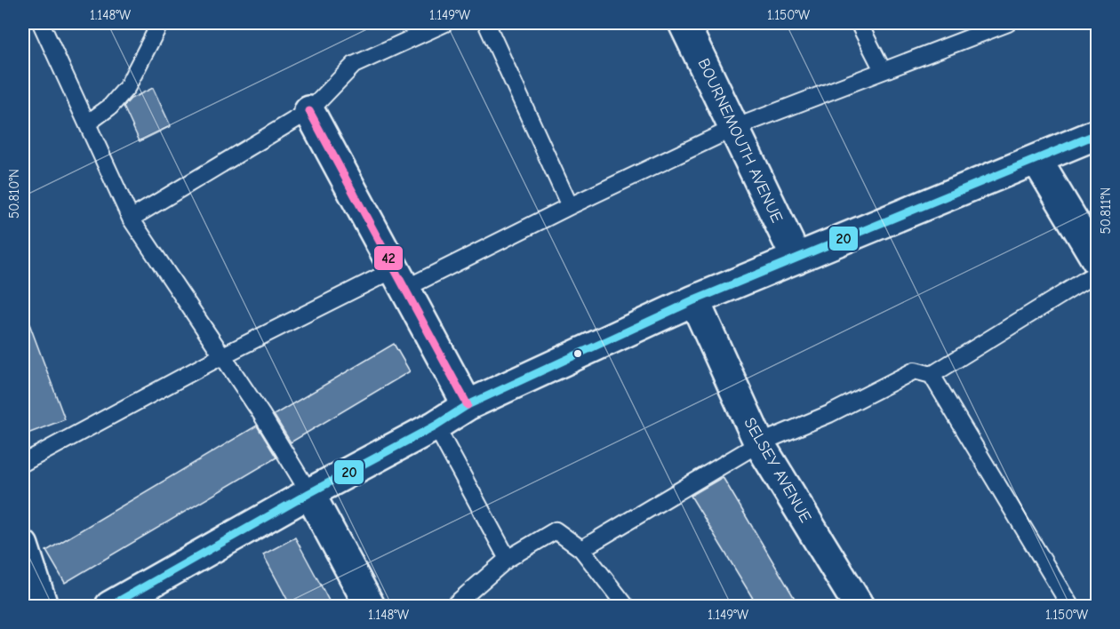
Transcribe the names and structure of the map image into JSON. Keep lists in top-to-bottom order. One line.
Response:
{"streets":{"street":["BOURNEMOUTH AVENUE","SELSEY AVENUE"]},"lines":["transit line 42","transit line 20"],"coordinates":["1.148°W","1.149°W","1.150°W","50.810°N","50.811°N"]}
